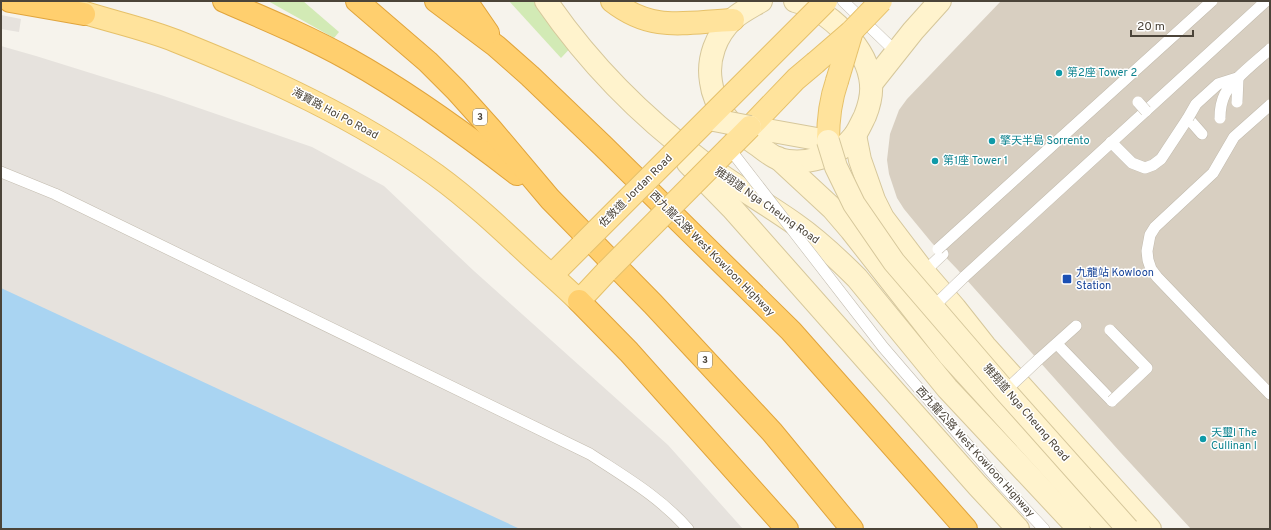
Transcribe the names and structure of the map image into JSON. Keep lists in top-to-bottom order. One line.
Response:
{"streets":{"highway":["3","西九龍公路 West Kowloon Highway"],"main road":["海寶路 Hoi Po Road","佐敦道 Jordan Road","雅翔道 Nga Cheung Road"]},"crossings":[["海寶路 Hoi Po Road","佐敦道 Jordan Road"],["佐敦道 Jordan Road","雅翔道 Nga Cheung Road"]],"places":{"other":["第2座 Tower 2","擎天半島 Sorrento","第1座 Tower 1","天璽I The Cullinan I"],"transit":["九龍站 Kowloon Station"]},"scale_bar":"20 m"}
